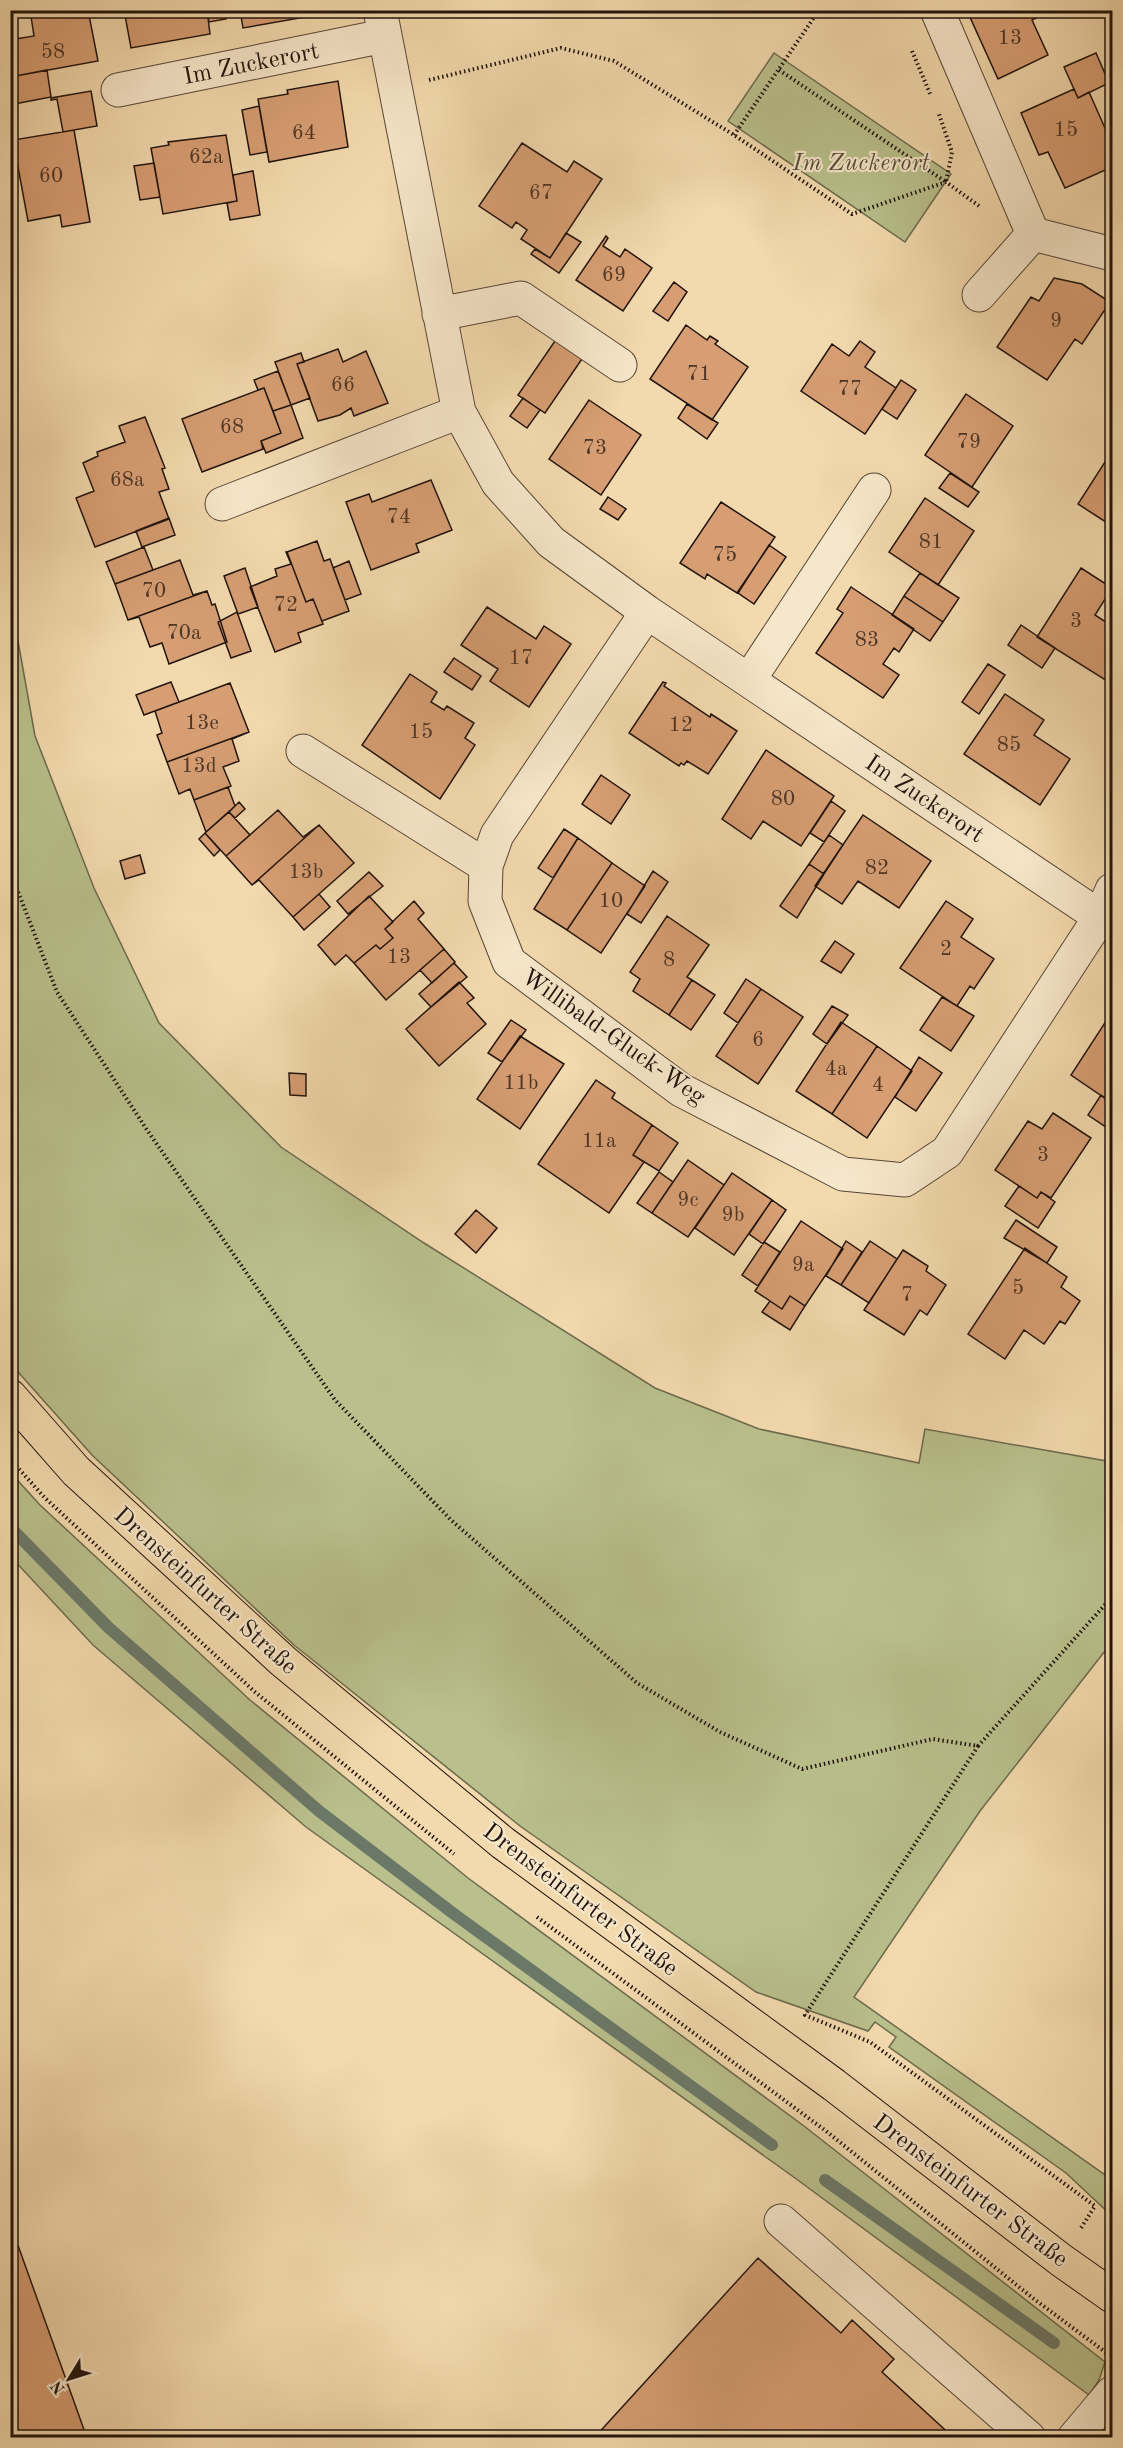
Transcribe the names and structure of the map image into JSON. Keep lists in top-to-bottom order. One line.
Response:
{"streets":{"main road":["Drensteinfurter Straße"],"street":["Im Zuckerort","Willibald-Gluck-Weg"]},"crossings":[["Im Zuckerort","Willibald-Gluck-Weg"]],"parks":["Im Zuckerort"],"house_numbers":["13","58","15","64","62a","60","67","69","9","71","66","77","68","79","73","68a","74","81","75","70","72","3","70a","83","17","13e","12","15","85","13d","80","82","13b","10","2","13","8","6","4a","11b","4","11a","3","9c","9b","9a","5","7"],"north":"bottom left"}
